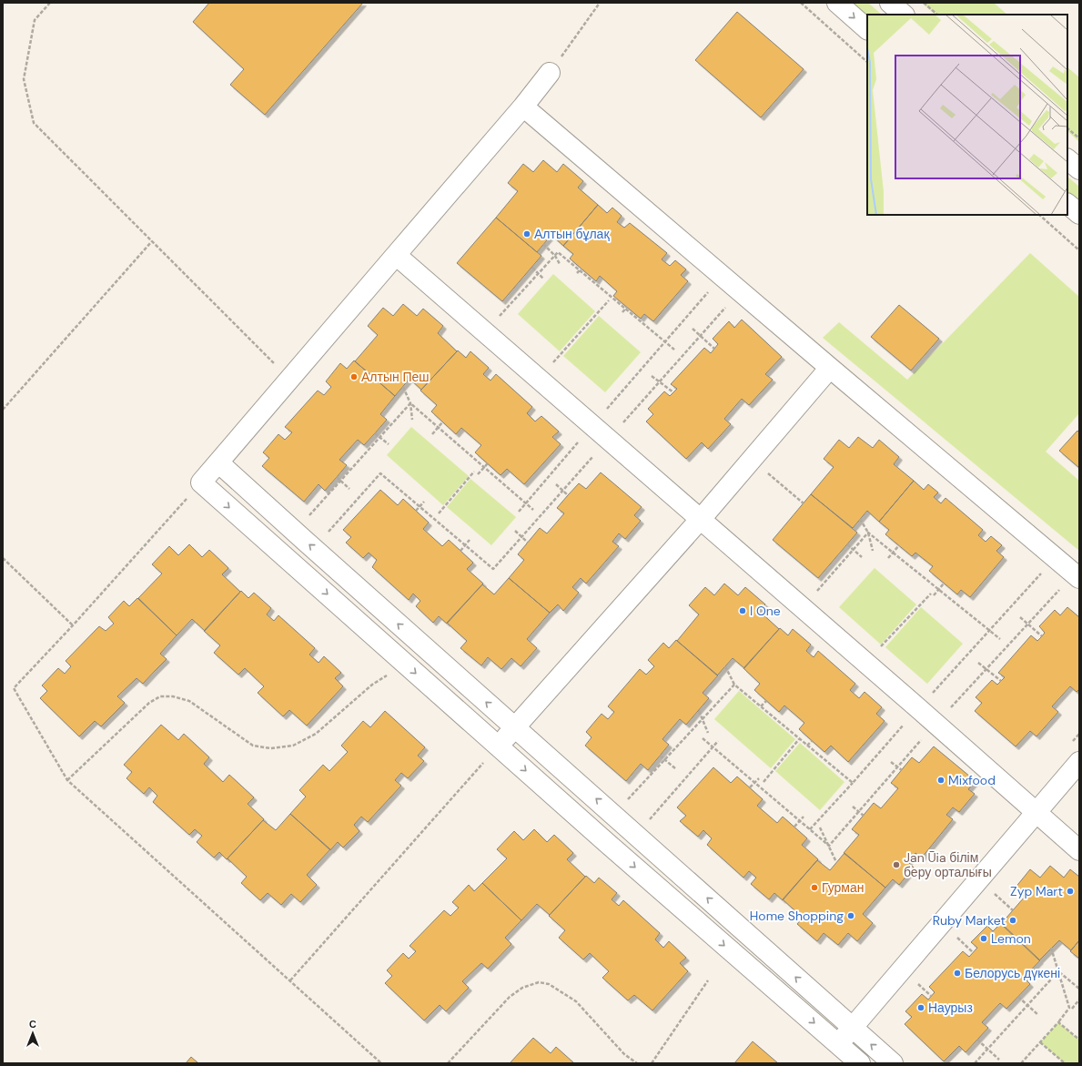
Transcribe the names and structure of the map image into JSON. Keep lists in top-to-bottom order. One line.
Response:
{"places":["Алтын бұлақ","Алтын Пеш","I One","Mixfood","Jan Ūia білім беру орталығы","Гурман","Zyp Mart","Home Shopping","Ruby Market","Lemon","Белорусь дүкені","Наурыз"],"north":"top"}
